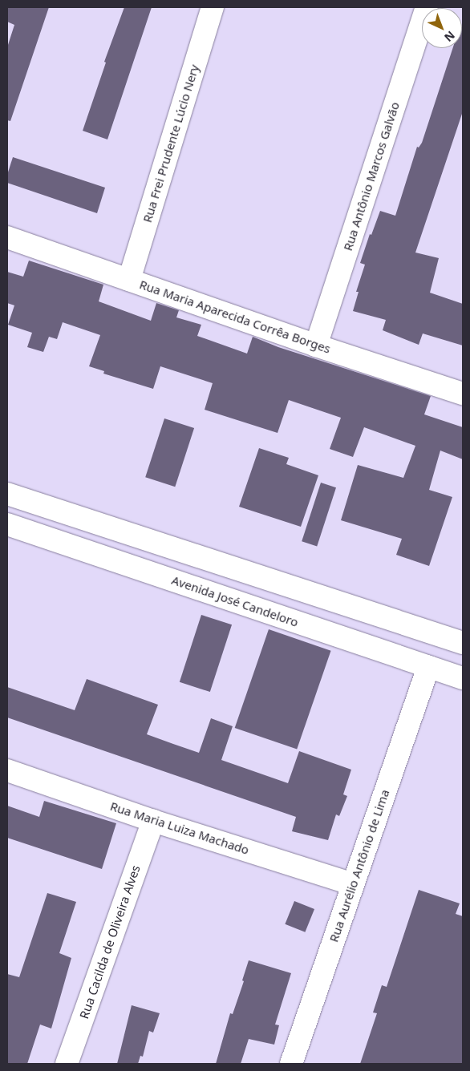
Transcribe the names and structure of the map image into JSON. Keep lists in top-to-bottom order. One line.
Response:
{"streets":{"street":["Rua Frei Prudente Lúcio Nery","Rua Antônio Marcos Galvão","Rua Maria Aparecida Corrêa Borges","Avenida José Candeloro","Rua Maria Luiza Machado","Rua Aurélio Antônio de Lima","Rua Cacilda de Oliveira Alves"]},"crossings":[["Rua Frei Prudente Lúcio Nery","Rua Maria Aparecida Corrêa Borges"],["Rua Antônio Marcos Galvão","Rua Maria Aparecida Corrêa Borges"],["Avenida José Candeloro","Rua Aurélio Antônio de Lima"],["Rua Maria Luiza Machado","Rua Aurélio Antônio de Lima"],["Rua Maria Luiza Machado","Rua Cacilda de Oliveira Alves"]],"north":"bottom right"}
